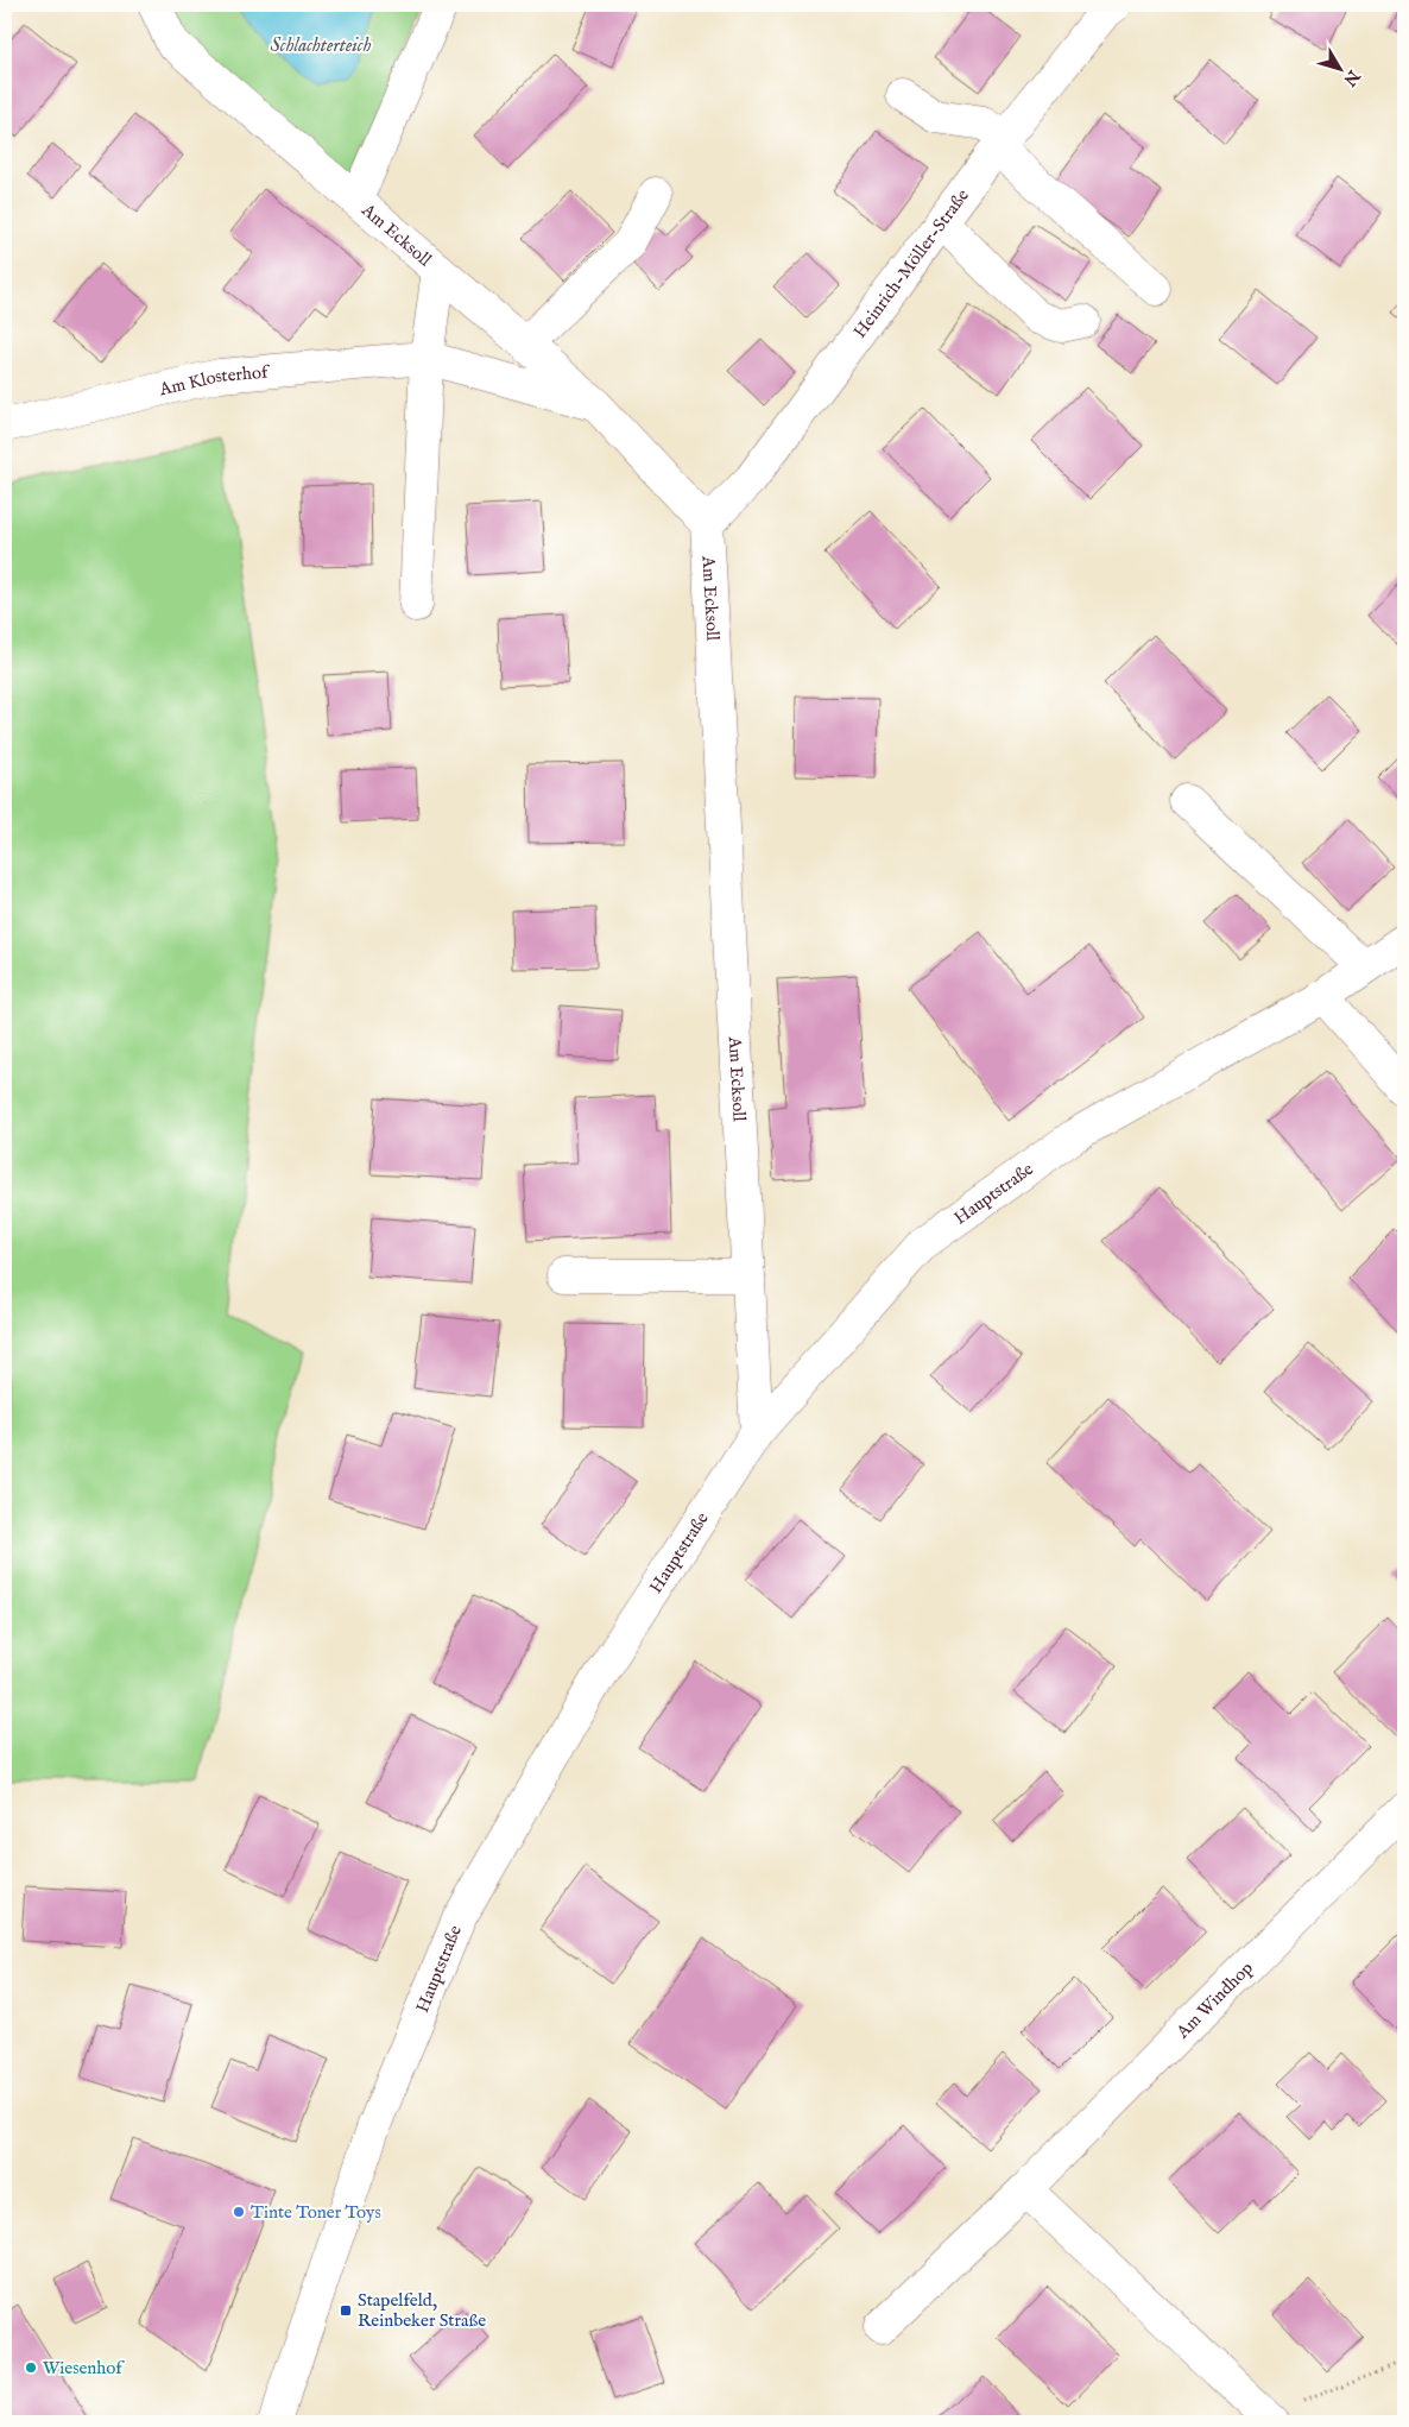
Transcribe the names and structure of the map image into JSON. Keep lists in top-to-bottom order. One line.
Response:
{"streets":{"street":["Am Ecksoll","Heinrich-Möller-Straße","Am Klosterhof","Hauptstraße","Am Windhop"]},"crossings":[["Am Ecksoll","Heinrich-Möller-Straße"],["Am Ecksoll","Am Klosterhof"],["Am Ecksoll","Hauptstraße"]],"water":["Schlachterteich"],"places":{"other":["Tinte Toner Toys","Wiesenhof"],"transit":["Stapelfeld, Reinbeker Straße"]},"north":"bottom right"}
